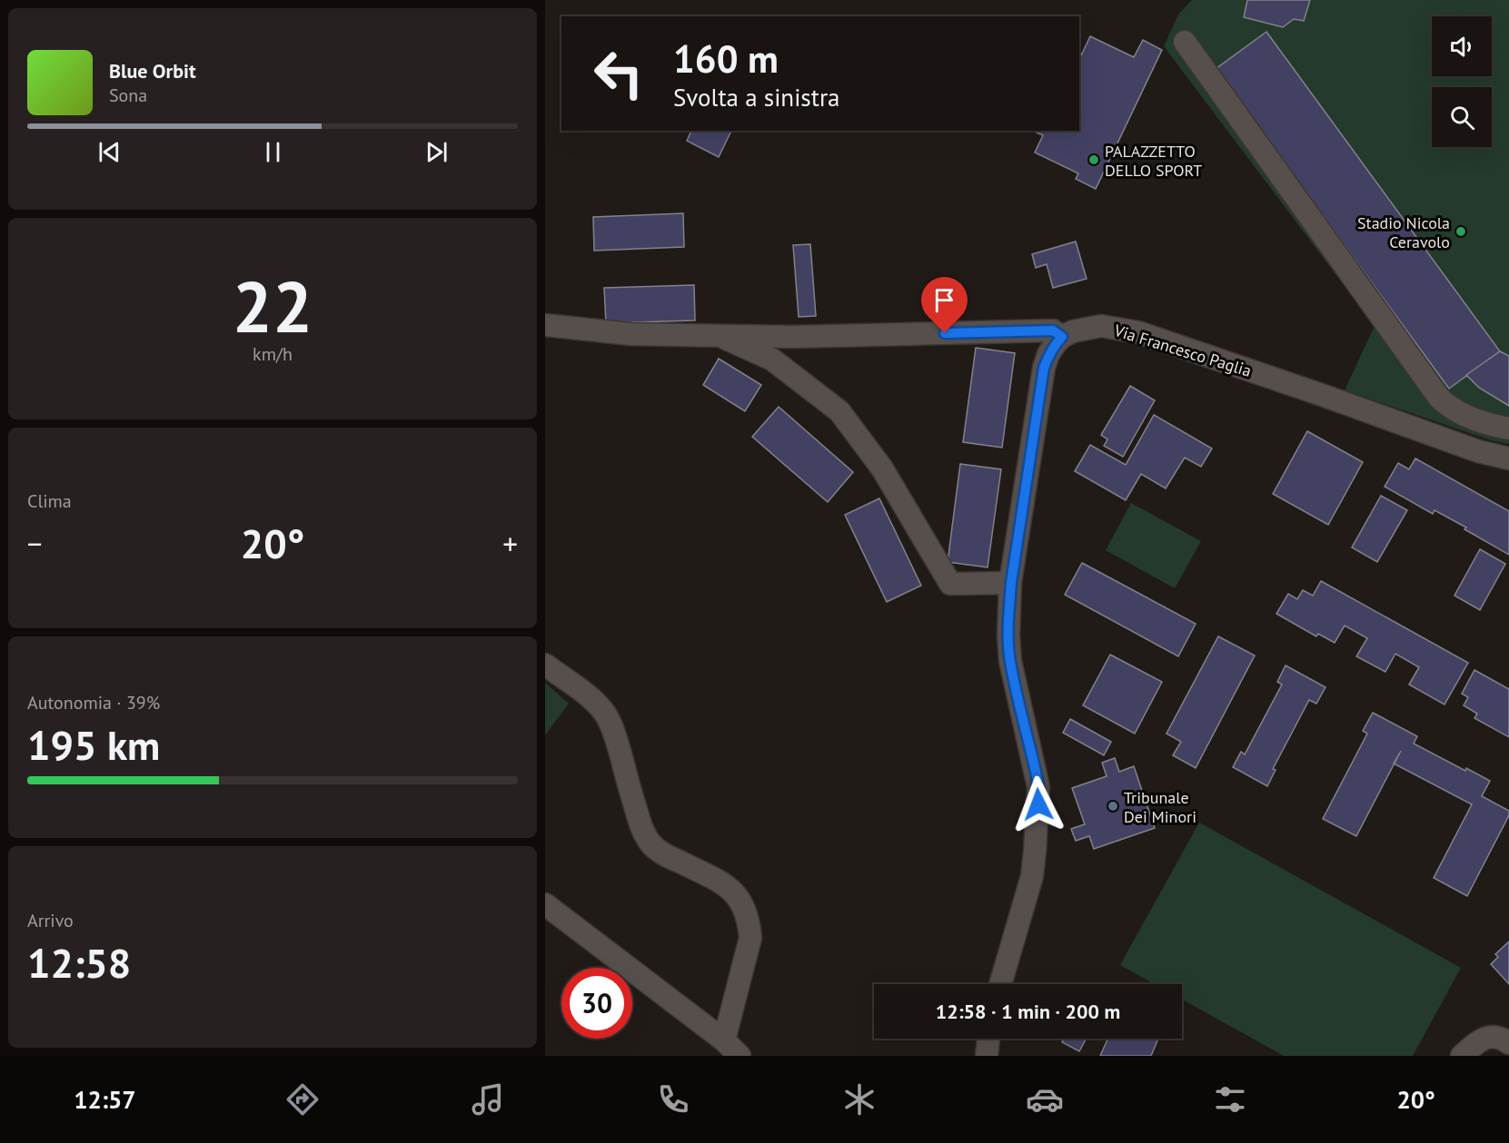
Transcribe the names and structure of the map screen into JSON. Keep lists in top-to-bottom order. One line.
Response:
{"streets":{"street":["Via Francesco Paglia"]},"places":["PALAZZETTO DELLO SPORT","Stadio Nicola Ceravolo","Tribunale Dei Minori"],"page":{"turn":["160 m","Svolta a sinistra"],"song":["Blue Orbit","Sona"],"tile":[["22","km/h"],"Clima",["Autonomia · 39%","195 km"],["Arrivo","12:58"]],"heat":["−","20°","+"],"limit":"30","trip":"12:58 · 1 min · 200 m","tabs":["12:57","20°"]}}
